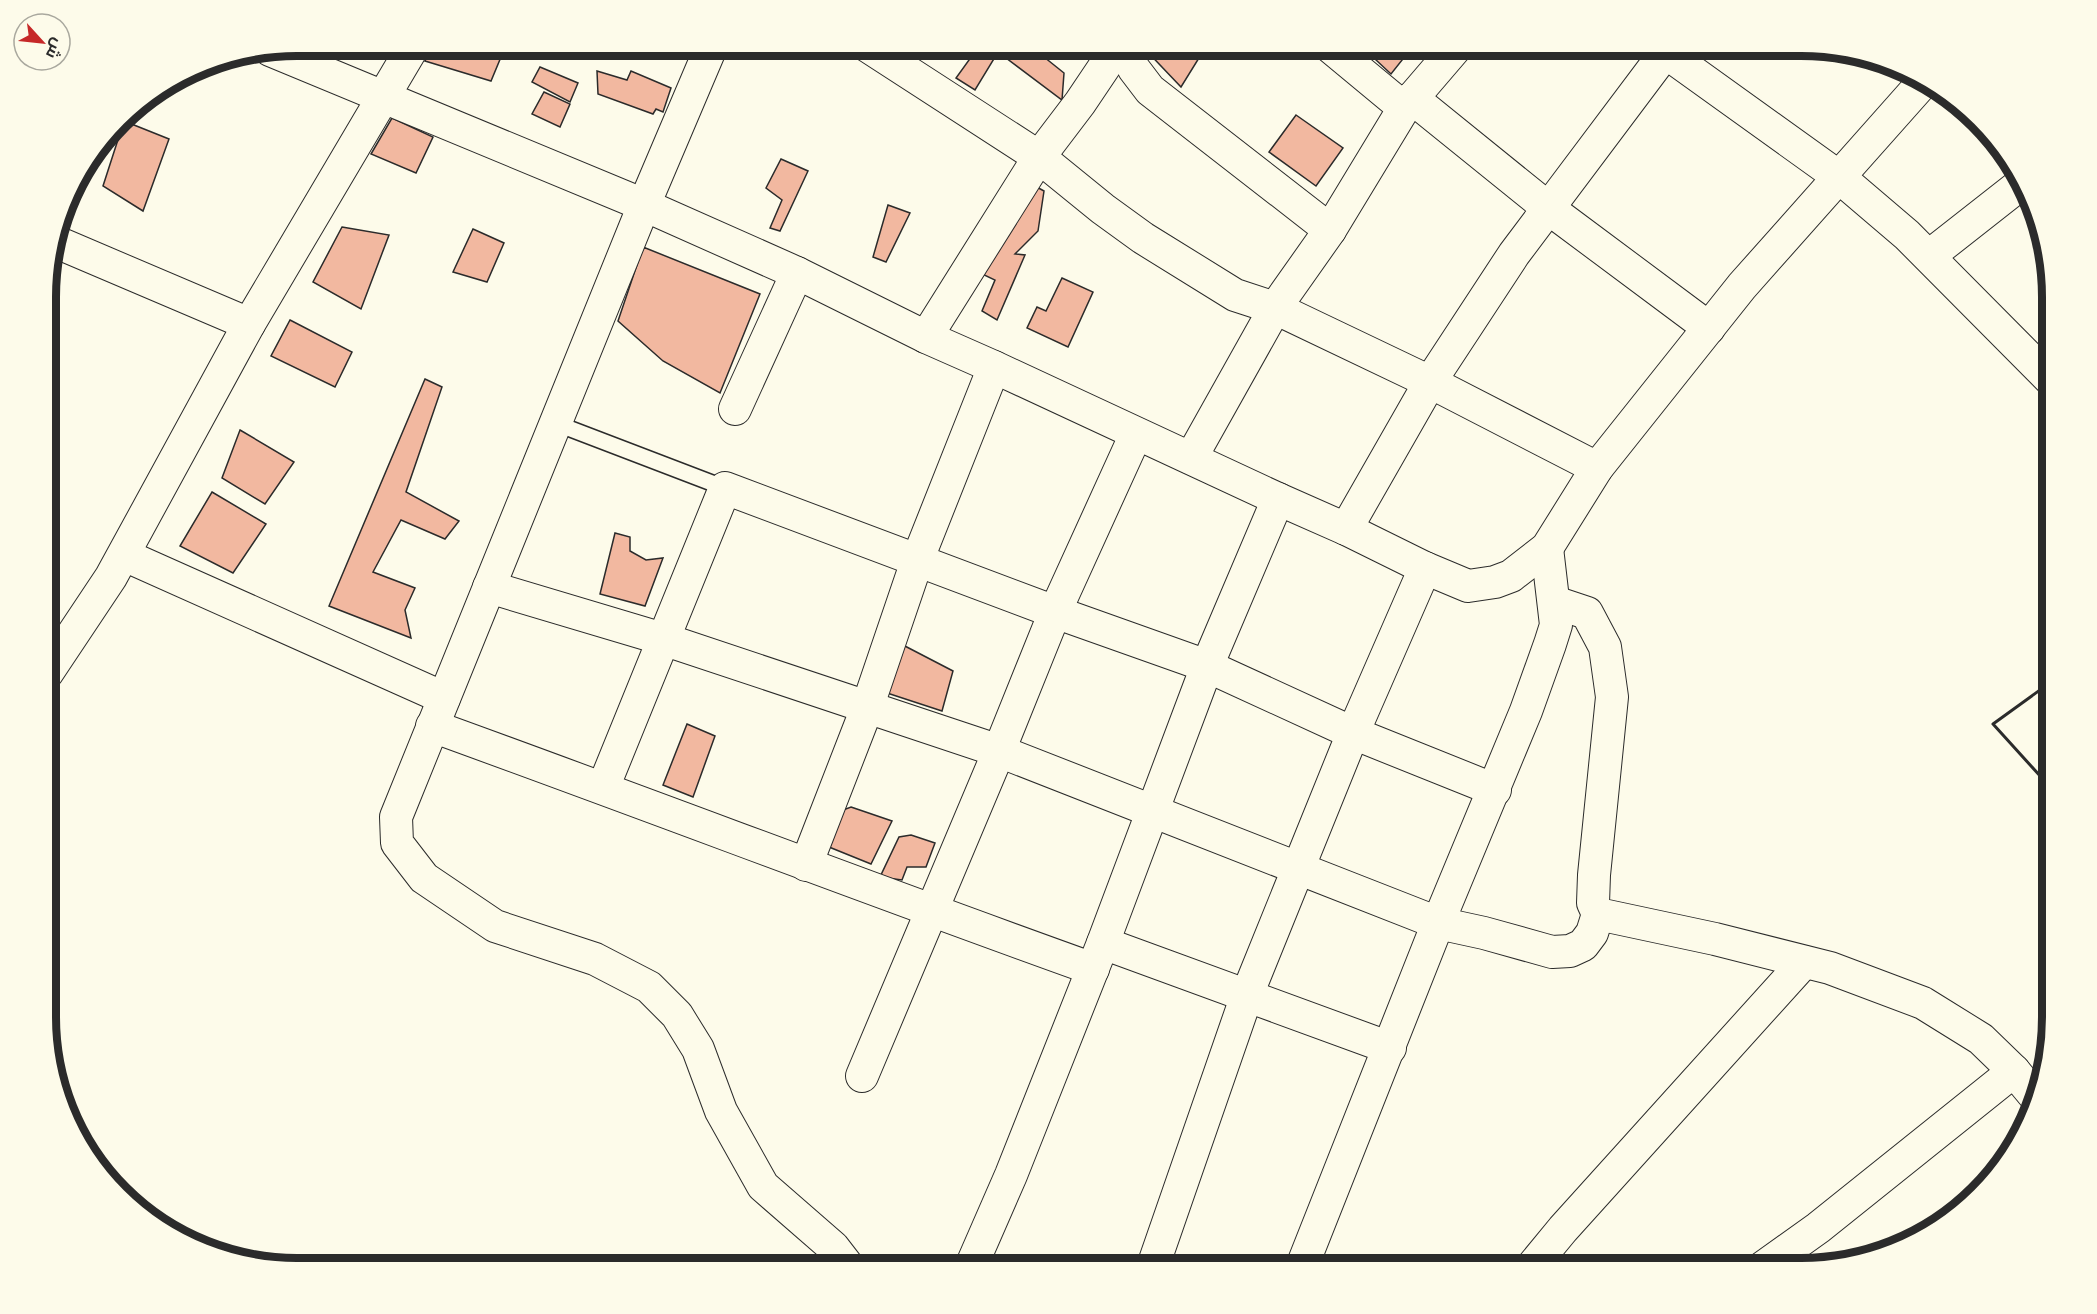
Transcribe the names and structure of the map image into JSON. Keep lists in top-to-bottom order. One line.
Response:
{"north":"bottom right"}
